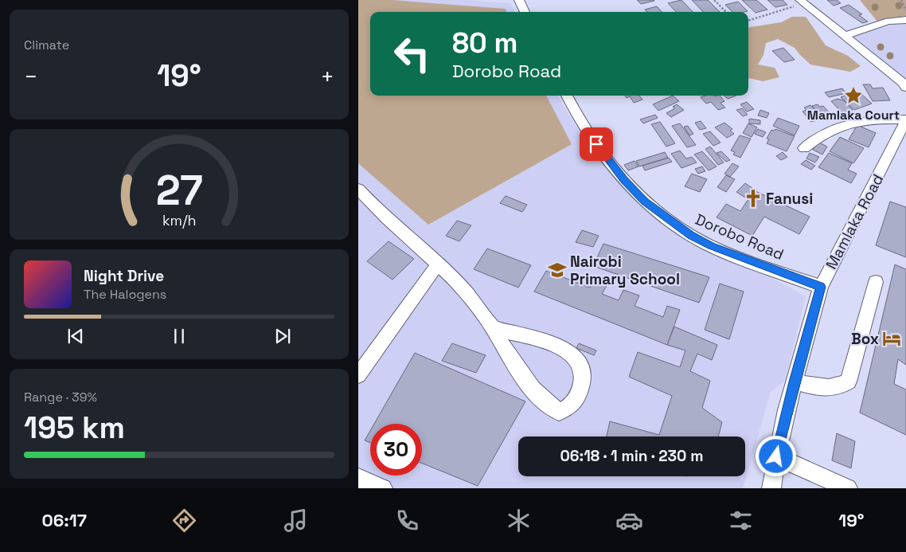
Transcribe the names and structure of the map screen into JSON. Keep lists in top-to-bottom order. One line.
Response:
{"streets":{"street":["Mamlaka Road","Dorobo Road"]},"crossings":[["Mamlaka Road","Dorobo Road"]],"places":{"place":["Mamlaka Court"],"church":["Fanusi"],"school or university":["Nairobi Primary School"],"hotel":["Box"]},"page":{"tile":["Climate",["Range · 39%","195 km"]],"turn":["80 m","Dorobo Road"],"heat":["−","19°","+"],"song":["Night Drive","The Halogens"],"limit":"30","trip":"06:18 · 1 min · 230 m","tabs":["06:17","19°"],"gauge":["27","km/h"]}}
